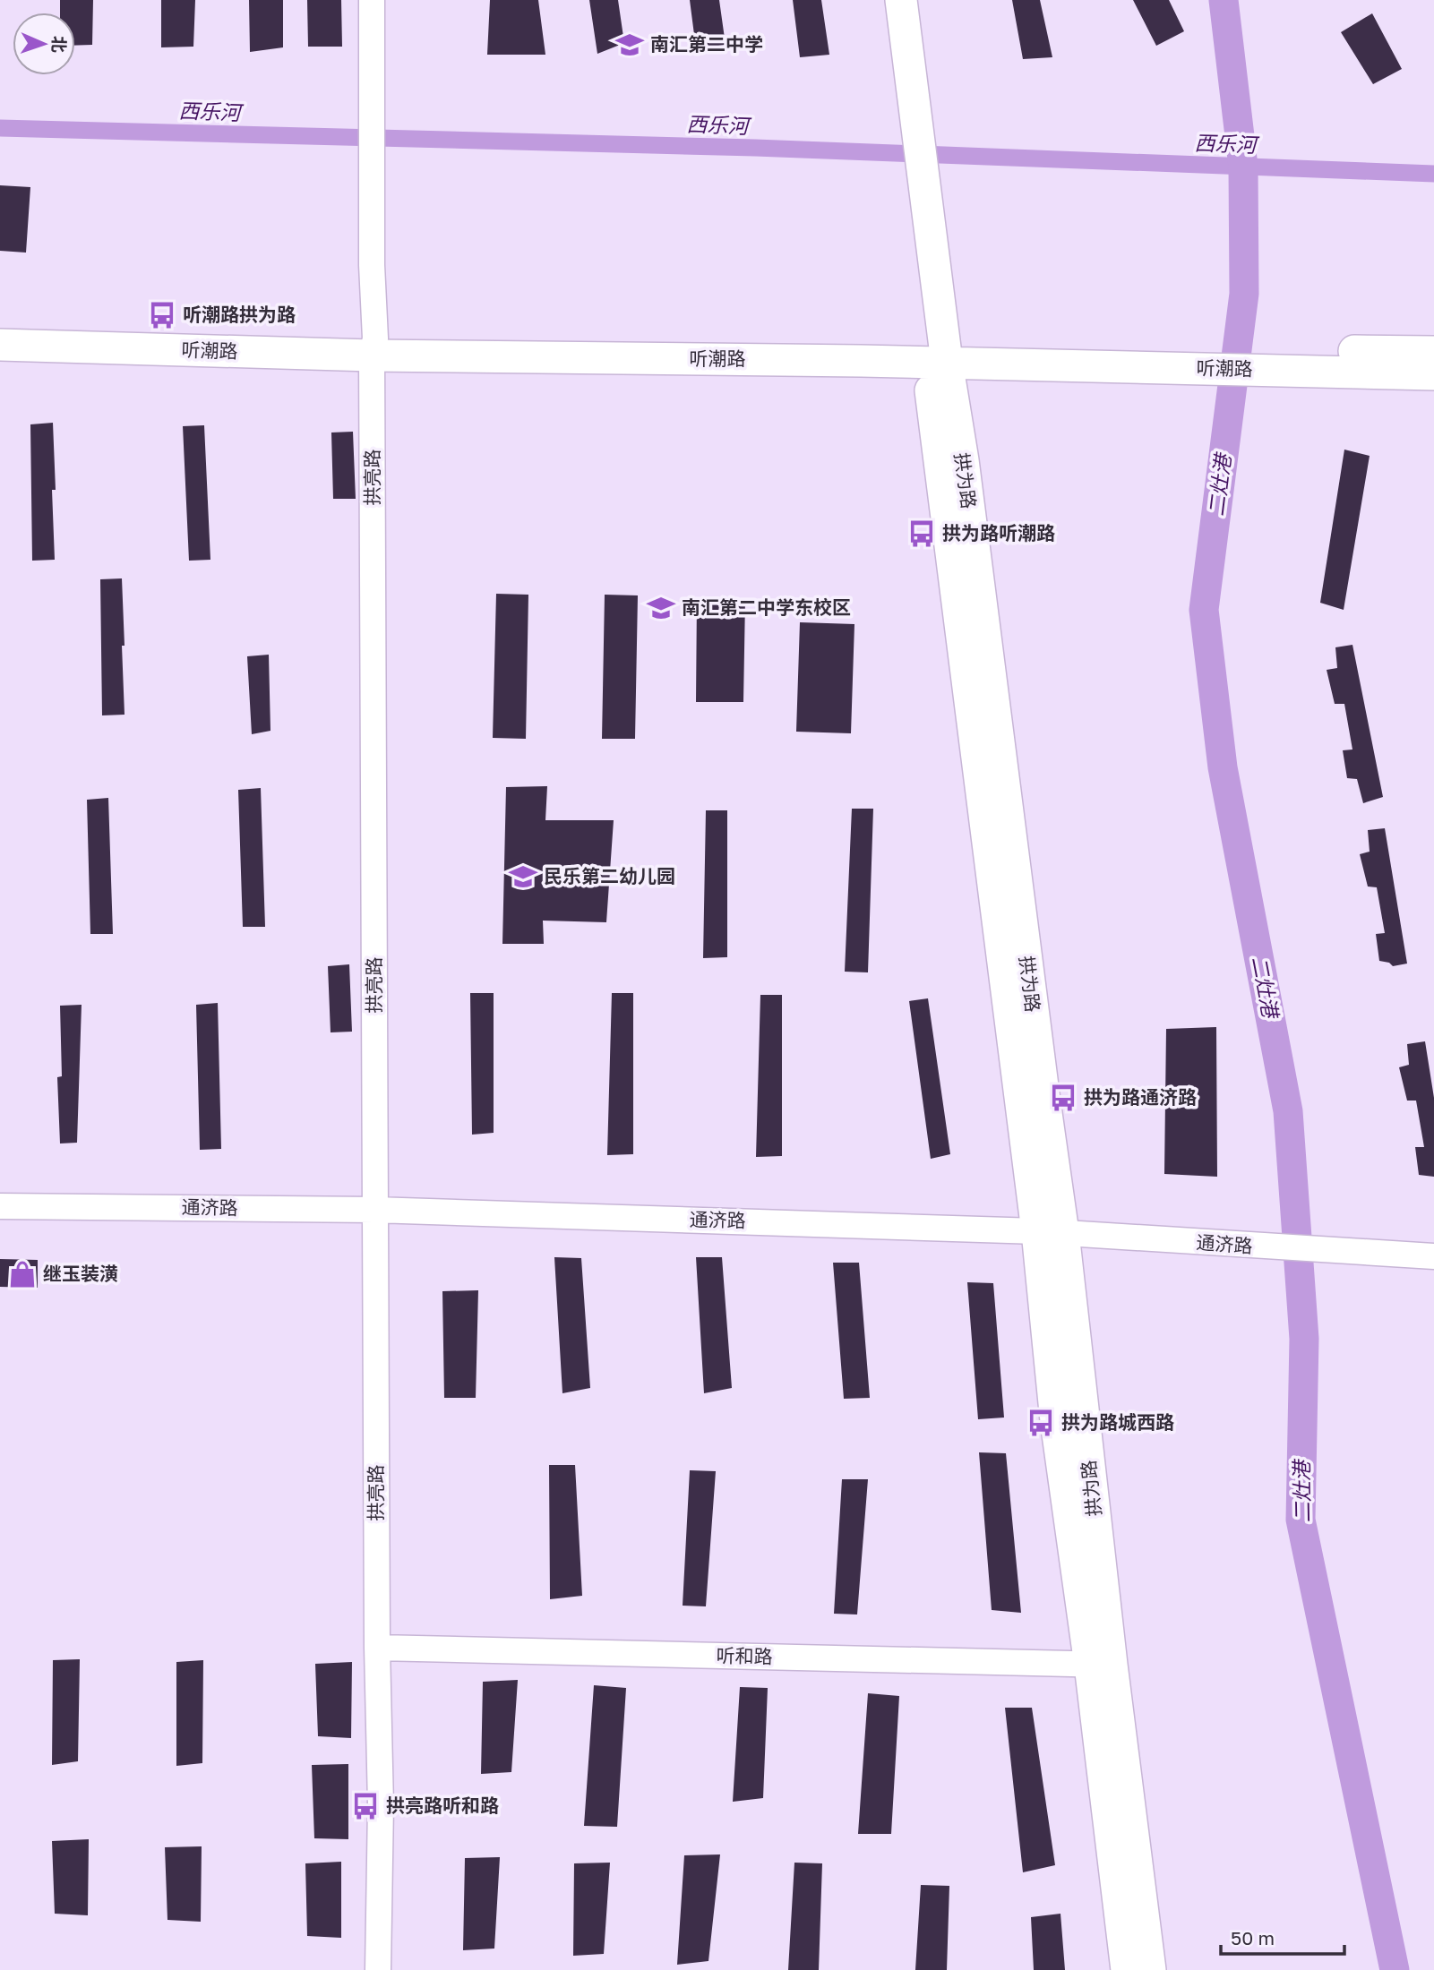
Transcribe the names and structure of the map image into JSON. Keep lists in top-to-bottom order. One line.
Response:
{"streets":{"main road":["听潮路","拱为路"],"street":["拱亮路","通济路","听和路"]},"crossings":[["听潮路","拱亮路"],["听潮路","拱为路"],["拱亮路","通济路"],["拱亮路","听和路"],["拱为路","通济路"],["拱为路","听和路"]],"water":["西乐河","二灶港"],"places":{"school or university":["南汇第二中学","南汇第二中学东校区","民乐第二幼儿园"],"bus stop":["听潮路拱为路","拱为路听潮路","拱为路通济路","拱为路城西路","拱亮路听和路"],"shop":["继玉装潢"]},"scale_bar":"50 m","north":"right"}
